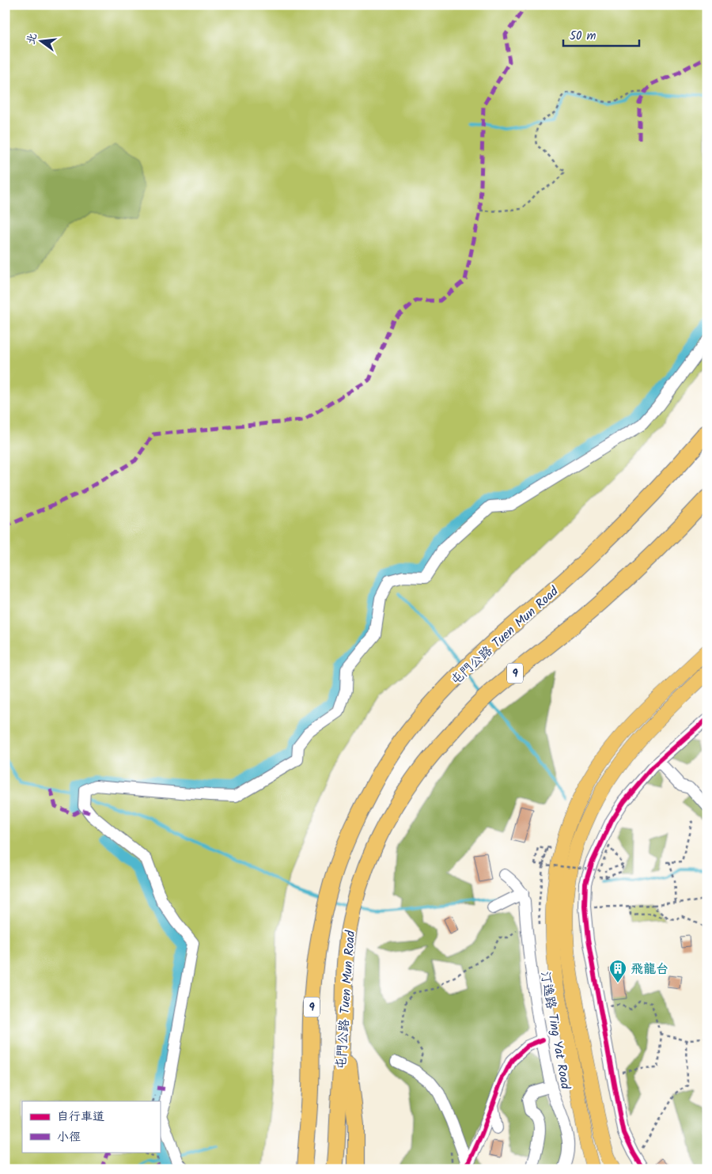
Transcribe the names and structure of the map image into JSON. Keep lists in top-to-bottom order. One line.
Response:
{"streets":{"highway":["屯門公路 Tuen Mun Road","9"],"street":["汀逸路 Ting Yat Road"]},"places":{"building":["飛龍台"]},"legend":["自行車道","小徑"],"scale_bar":"50 m","north":"left"}
